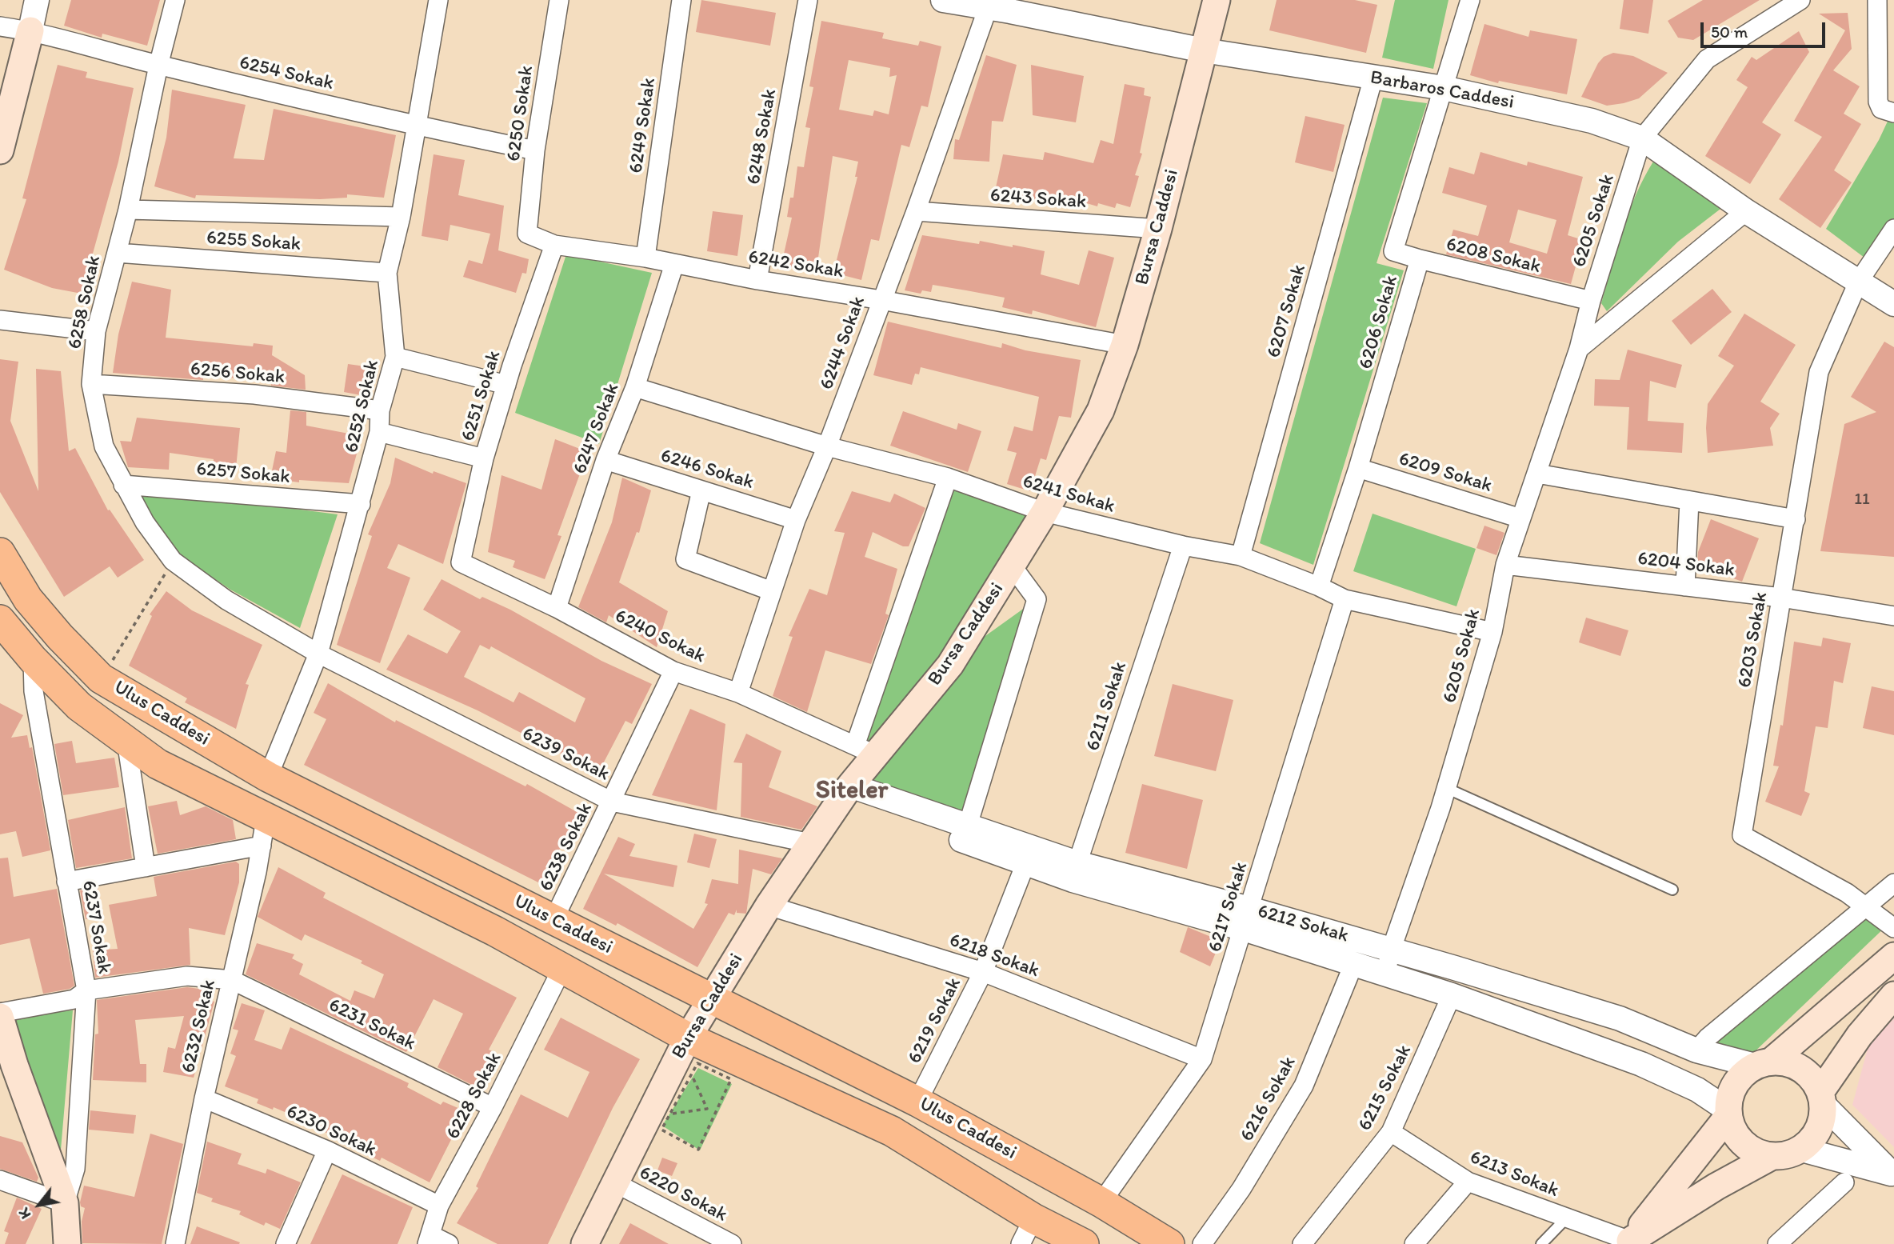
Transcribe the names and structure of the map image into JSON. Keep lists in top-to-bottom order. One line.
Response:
{"streets":{"main road":["Bursa Caddesi","Ulus Caddesi"],"street":["6254 Sokak","Barbaros Caddesi","6250 Sokak","6249 Sokak","6248 Sokak","6243 Sokak","6205 Sokak","6255 Sokak","6208 Sokak","6242 Sokak","6258 Sokak","6207 Sokak","6206 Sokak","6244 Sokak","6256 Sokak","6251 Sokak","6252 Sokak","6247 Sokak","6246 Sokak","6209 Sokak","6257 Sokak","6241 Sokak","6204 Sokak","6240 Sokak","6203 Sokak","6211 Sokak","6239 Sokak","6238 Sokak","6217 Sokak","6212 Sokak","6237 Sokak","6218 Sokak","6219 Sokak","6231 Sokak","6232 Sokak","6215 Sokak","6228 Sokak","6216 Sokak","6230 Sokak","6213 Sokak","6220 Sokak"]},"crossings":[["6254 Sokak","6250 Sokak"],["6254 Sokak","6258 Sokak"],["6254 Sokak","6252 Sokak"],["Barbaros Caddesi","6205 Sokak"],["Barbaros Caddesi","Bursa Caddesi"],["Barbaros Caddesi","6207 Sokak"],["Barbaros Caddesi","6206 Sokak"],["Barbaros Caddesi","6244 Sokak"],["Barbaros Caddesi","6203 Sokak"],["6250 Sokak","6242 Sokak"],["6249 Sokak","6242 Sokak"],["6248 Sokak","6242 Sokak"],["6243 Sokak","Bursa Caddesi"],["6243 Sokak","6244 Sokak"],["6205 Sokak","6208 Sokak"],["6205 Sokak","6209 Sokak"],["6205 Sokak","6241 Sokak"],["6205 Sokak","6204 Sokak"],["6205 Sokak","6212 Sokak"],["Bursa Caddesi","6242 Sokak"],["Bursa Caddesi","6241 Sokak"],["Bursa Caddesi","6240 Sokak"],["Bursa Caddesi","Ulus Caddesi"],["Bursa Caddesi","6239 Sokak"],["Bursa Caddesi","6212 Sokak"],["Bursa Caddesi","6218 Sokak"],["Bursa Caddesi","6220 Sokak"],["6255 Sokak","6258 Sokak"],["6255 Sokak","6252 Sokak"],["6208 Sokak","6206 Sokak"],["6242 Sokak","6244 Sokak"],["6242 Sokak","6251 Sokak"],["6242 Sokak","6247 Sokak"],["6258 Sokak","6256 Sokak"],["6258 Sokak","6252 Sokak"],["6258 Sokak","6257 Sokak"],["6258 Sokak","6239 Sokak"],["6207 Sokak","6241 Sokak"],["6206 Sokak","6209 Sokak"],["6206 Sokak","6241 Sokak"],["6244 Sokak","6246 Sokak"],["6244 Sokak","6241 Sokak"],["6244 Sokak","6240 Sokak"],["6256 Sokak","6252 Sokak"],["6251 Sokak","6240 Sokak"],["6252 Sokak","6257 Sokak"],["6252 Sokak","Ulus Caddesi"],["6252 Sokak","6239 Sokak"],["6247 Sokak","6246 Sokak"],["6247 Sokak","6241 Sokak"],["6247 Sokak","6240 Sokak"],["6241 Sokak","6211 Sokak"],["6241 Sokak","6217 Sokak"],["6204 Sokak","6203 Sokak"],["6240 Sokak","6238 Sokak"],["6211 Sokak","6212 Sokak"],["Ulus Caddesi","6238 Sokak"],["Ulus Caddesi","6217 Sokak"],["Ulus Caddesi","6237 Sokak"],["Ulus Caddesi","6219 Sokak"],["Ulus Caddesi","6232 Sokak"],["Ulus Caddesi","6228 Sokak"],["6239 Sokak","6238 Sokak"],["6217 Sokak","6212 Sokak"],["6217 Sokak","6218 Sokak"],["6212 Sokak","6219 Sokak"],["6212 Sokak","6215 Sokak"],["6212 Sokak","6216 Sokak"],["6218 Sokak","6219 Sokak"],["6231 Sokak","6232 Sokak"],["6231 Sokak","6228 Sokak"],["6232 Sokak","6230 Sokak"],["6215 Sokak","6213 Sokak"],["6228 Sokak","6230 Sokak"]],"districts":["Siteler"],"house_numbers":["11"],"scale_bar":"50 m","north":"bottom left"}
